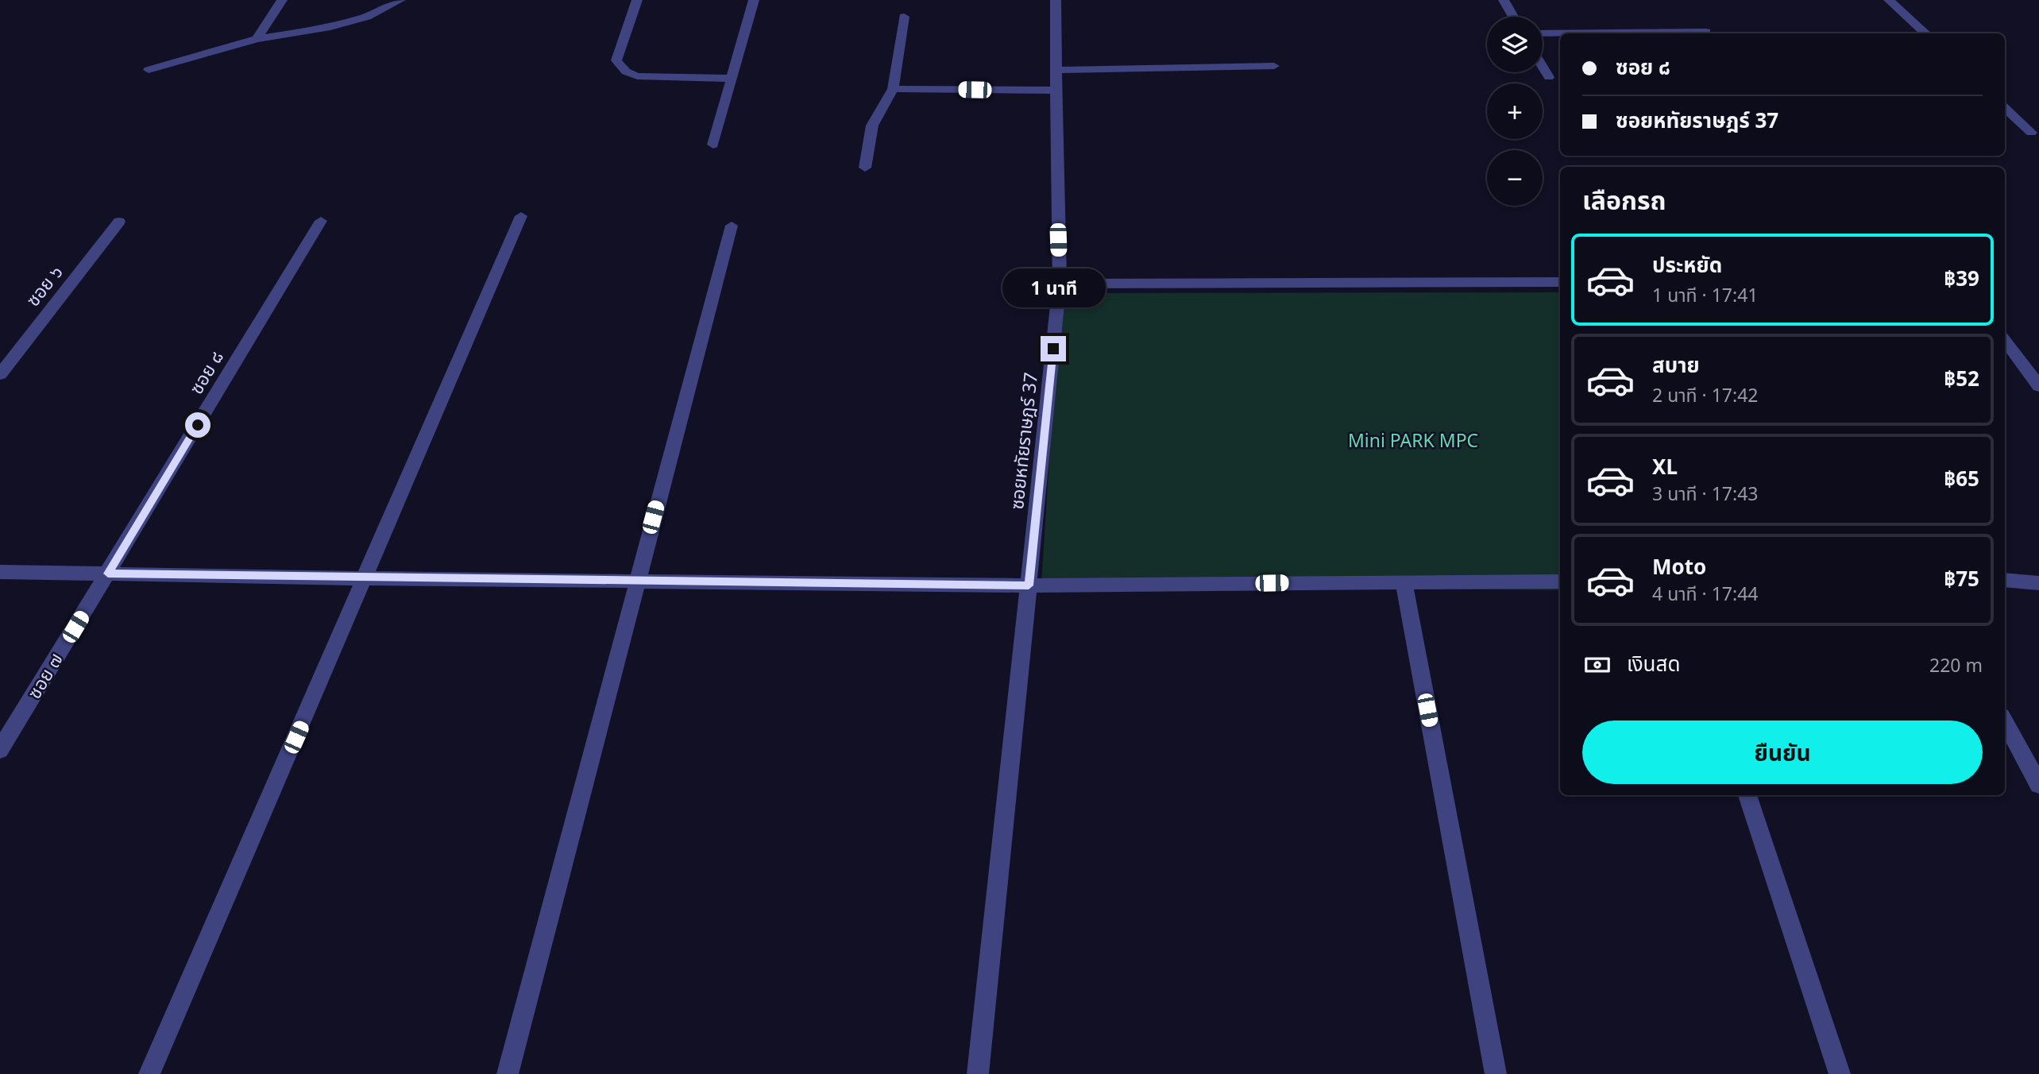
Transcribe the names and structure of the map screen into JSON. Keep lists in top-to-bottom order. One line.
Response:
{"streets":{"street":["ซอย ๖","ซอย ๘","ซอยหทัยราษฎร์ 37","ซอย ๗"]},"crossings":[["ซอย ๘","ซอย ๗"]],"parks":["Mini PARK MPC"],"page":{"map_buttons":["+","−"],"banner":["ซอย ๘","ซอยหทัยราษฎร์ 37"],"heading":"เลือกรถ","list":[{"name":"ประหยัด","note":"1 นาที · 17:41","value":"฿39"},{"name":"สบาย","note":"2 นาที · 17:42","value":"฿52"},{"name":"XL","note":"3 นาที · 17:43","value":"฿65"},{"name":"Moto","note":"4 นาที · 17:44","value":"฿75"}],"bubble":"1 นาที","pay":["เงินสด","220 m"],"buttons":"ยืนยัน"}}
